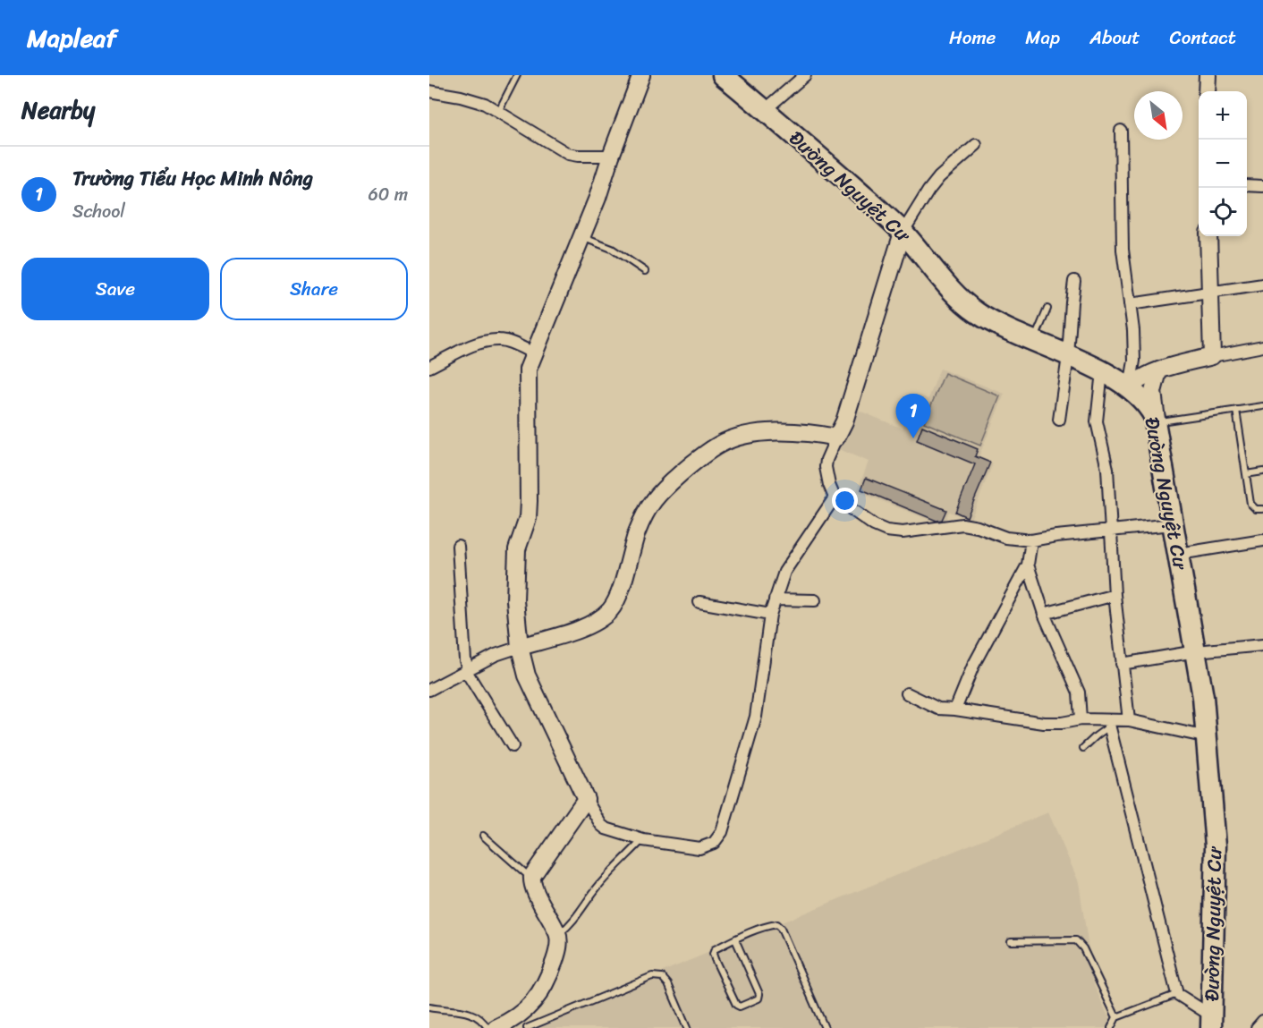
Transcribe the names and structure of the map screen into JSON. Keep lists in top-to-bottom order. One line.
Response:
{"streets":{"highway":["Đường Nguyệt Cư"]},"north":"bottom right","page":{"header":"Mapleaf","nav":["Home","Map","About","Contact"],"heading":"Nearby","map_buttons":["+","−"],"list":[{"mark":"1","name":"Trường Tiểu Học Minh Nông","note":"School","value":"60 m"}],"buttons":["Save","Share"],"pins":"1"}}
